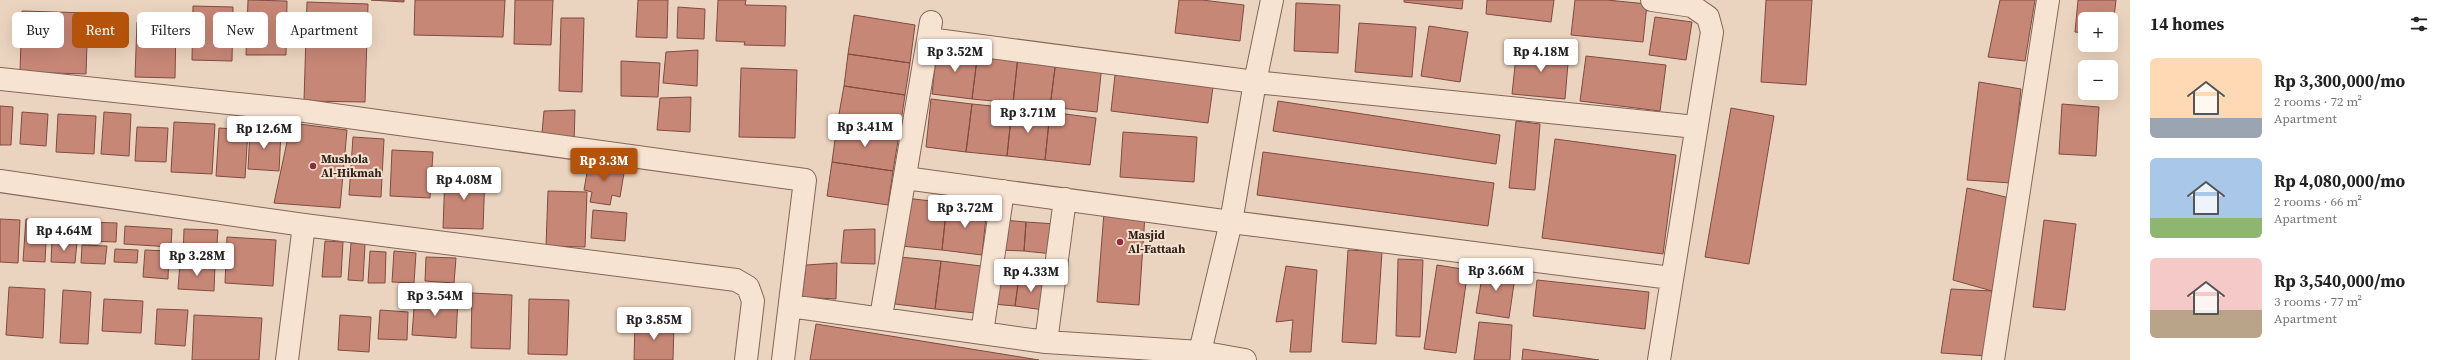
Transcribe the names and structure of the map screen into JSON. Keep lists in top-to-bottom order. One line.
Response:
{"places":["Mushola Al-Hikmah","Masjid Al-Fattaah"],"page":{"heading":"14 homes","map_buttons":["+","−"],"chip":["Buy","Rent","Filters","New","Apartment"],"price":["Rp 3.52M","Rp 4.18M","Rp 3.71M","Rp 3.41M","Rp 12.6M","Rp 3.3M","Rp 4.08M","Rp 3.72M","Rp 4.64M","Rp 3.28M","Rp 3.66M","Rp 4.33M","Rp 3.54M","Rp 3.85M"],"list":[{"name":"Rp 3,300,000/mo","note":"2 rooms · 72 m² · Apartment"},{"name":"Rp 4,080,000/mo","note":"2 rooms · 66 m² · Apartment"},{"name":"Rp 3,540,000/mo","note":"3 rooms · 77 m² · Apartment"}]}}
